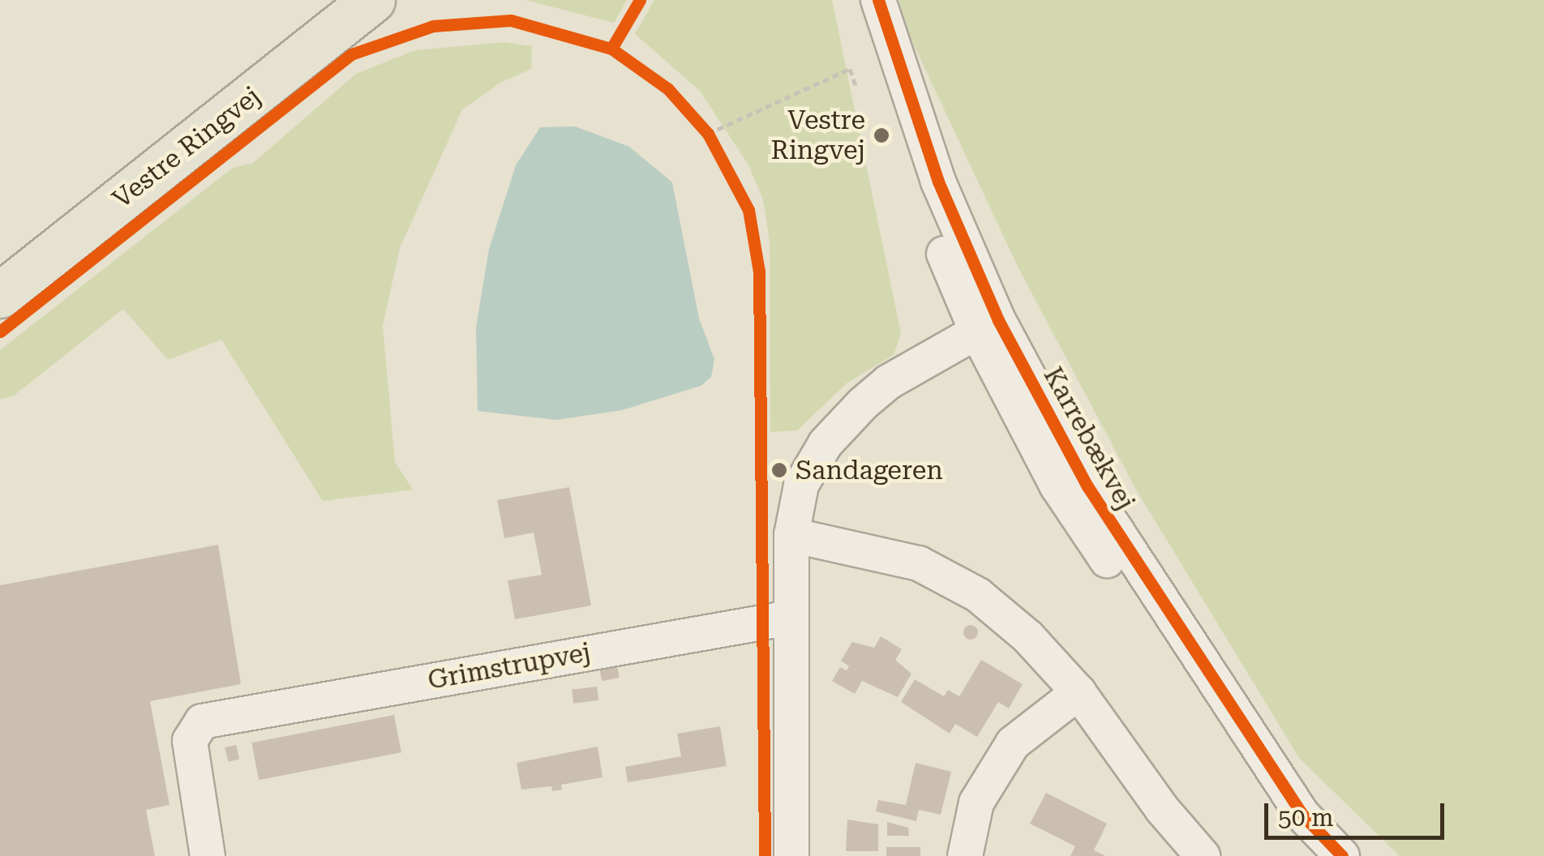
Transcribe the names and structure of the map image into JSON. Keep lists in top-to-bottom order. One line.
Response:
{"streets":{"main road":["Vestre Ringvej"],"street":["Karrebækvej","Grimstrupvej"]},"places":["Vestre Ringvej","Sandageren"],"scale_bar":"50 m"}
